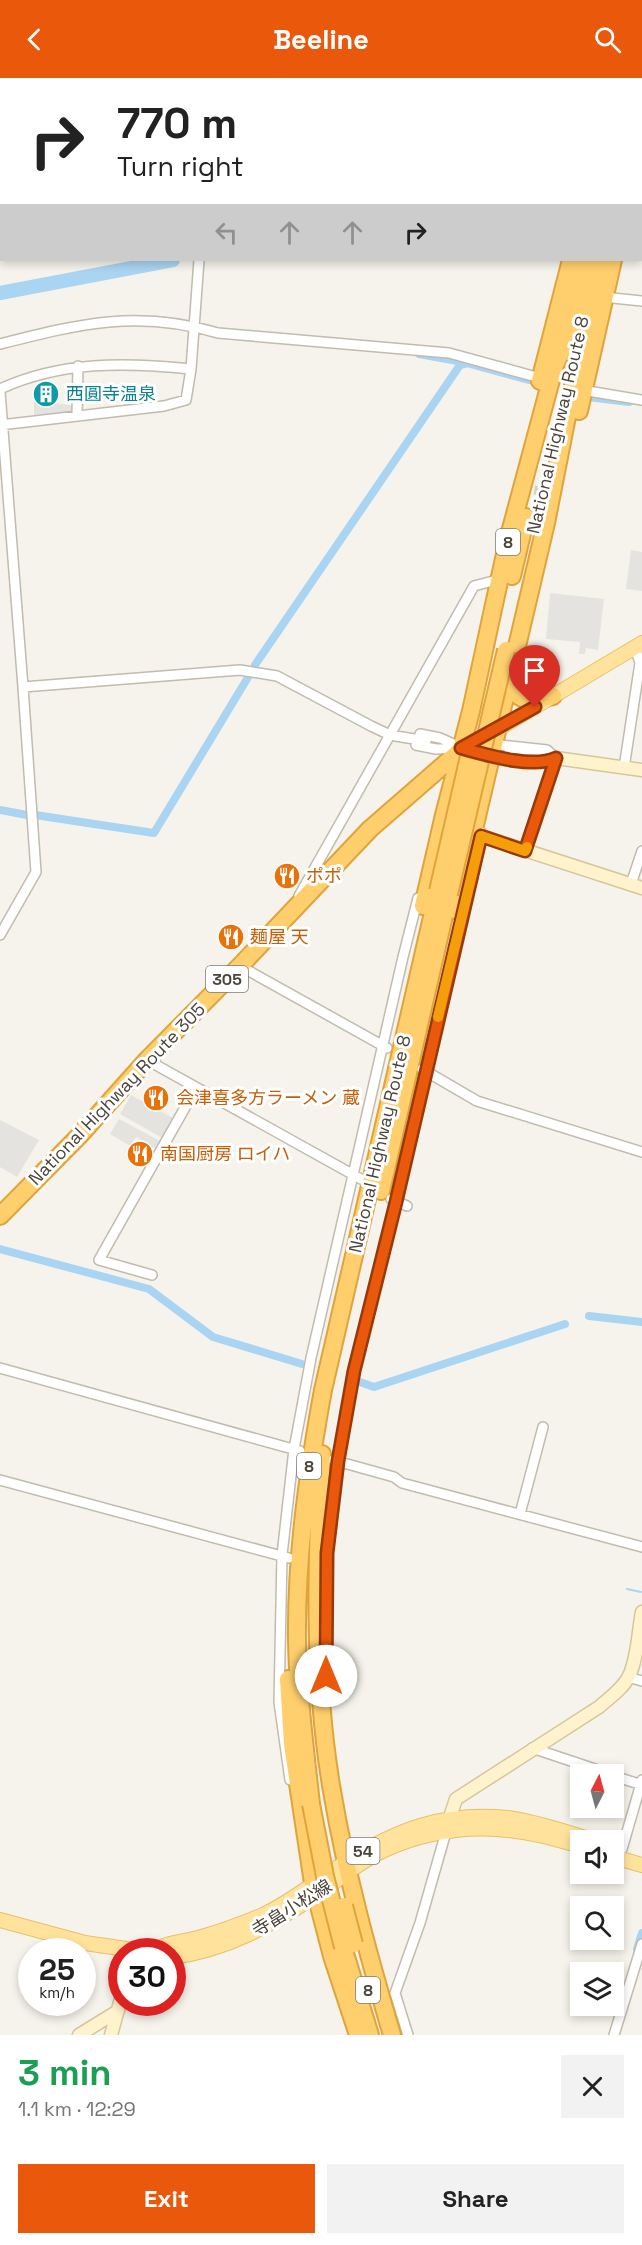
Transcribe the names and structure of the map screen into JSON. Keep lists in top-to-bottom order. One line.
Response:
{"streets":{"highway":["National Highway Route 8","8","305","National Highway Route 305"],"main road":["54","寺畠小松線"]},"crossings":[["National Highway Route 8","8"],["8","National Highway Route 305"],["8","寺畠小松線"]],"places":{"building":["西圓寺温泉"],"restaurant":["ポポ","麺屋 天","会津喜多方ラーメン 蔵","南国厨房 ロイハ"]},"north":"top","page":{"header":"Beeline","turn":["770 m","Turn right"],"speed":"25 km/h","limit":"30","heading":["3 min","1.1 km · 12:29"],"buttons":["Exit","Share"]}}
